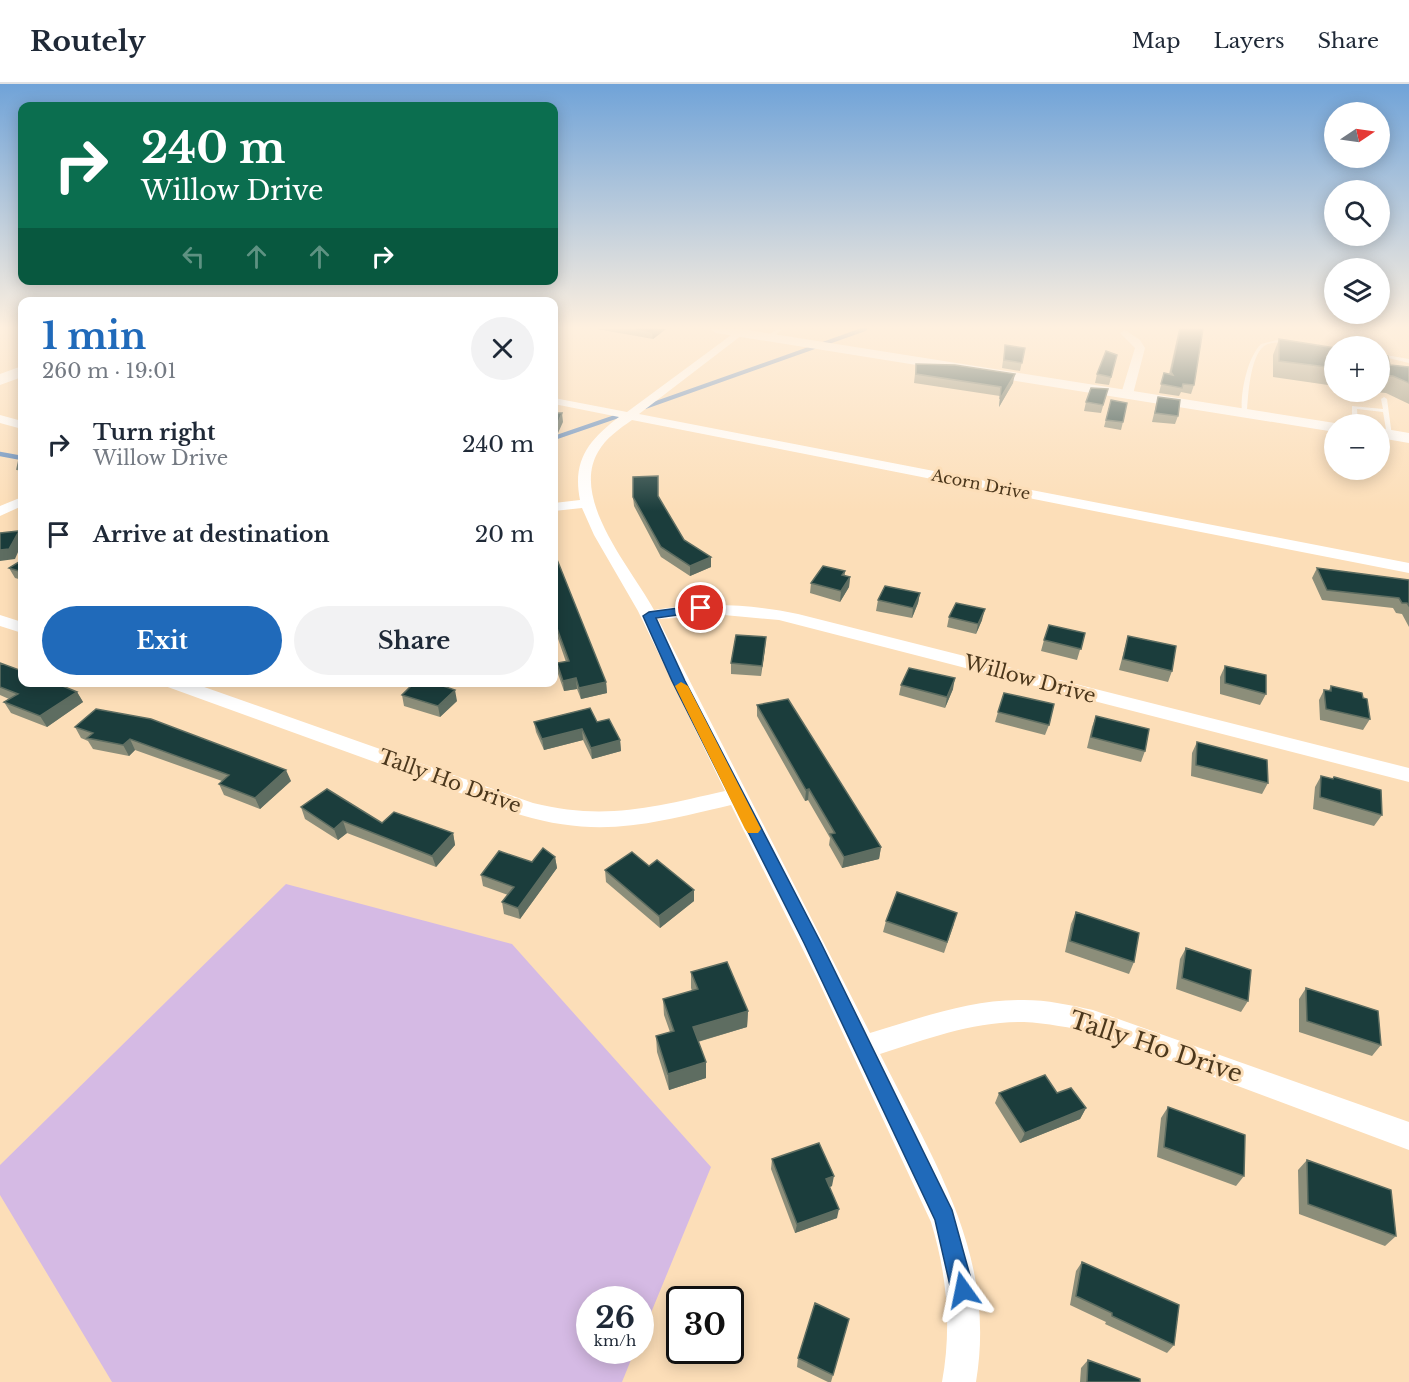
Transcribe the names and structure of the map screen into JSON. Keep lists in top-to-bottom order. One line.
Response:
{"streets":{"street":["Acorn Drive","Willow Drive","Tally Ho Drive"]},"north":"right","page":{"header":"Routely","nav":["Map","Layers","Share"],"map_buttons":["+","−"],"turn":["240 m","Willow Drive"],"heading":["1 min","260 m · 19:01"],"list":[{"name":"Turn right","note":"Willow Drive","value":"240 m"},{"name":"Arrive at destination","value":"20 m"}],"buttons":["Exit","Share"],"speed":"26 km/h","limit":"30"}}
